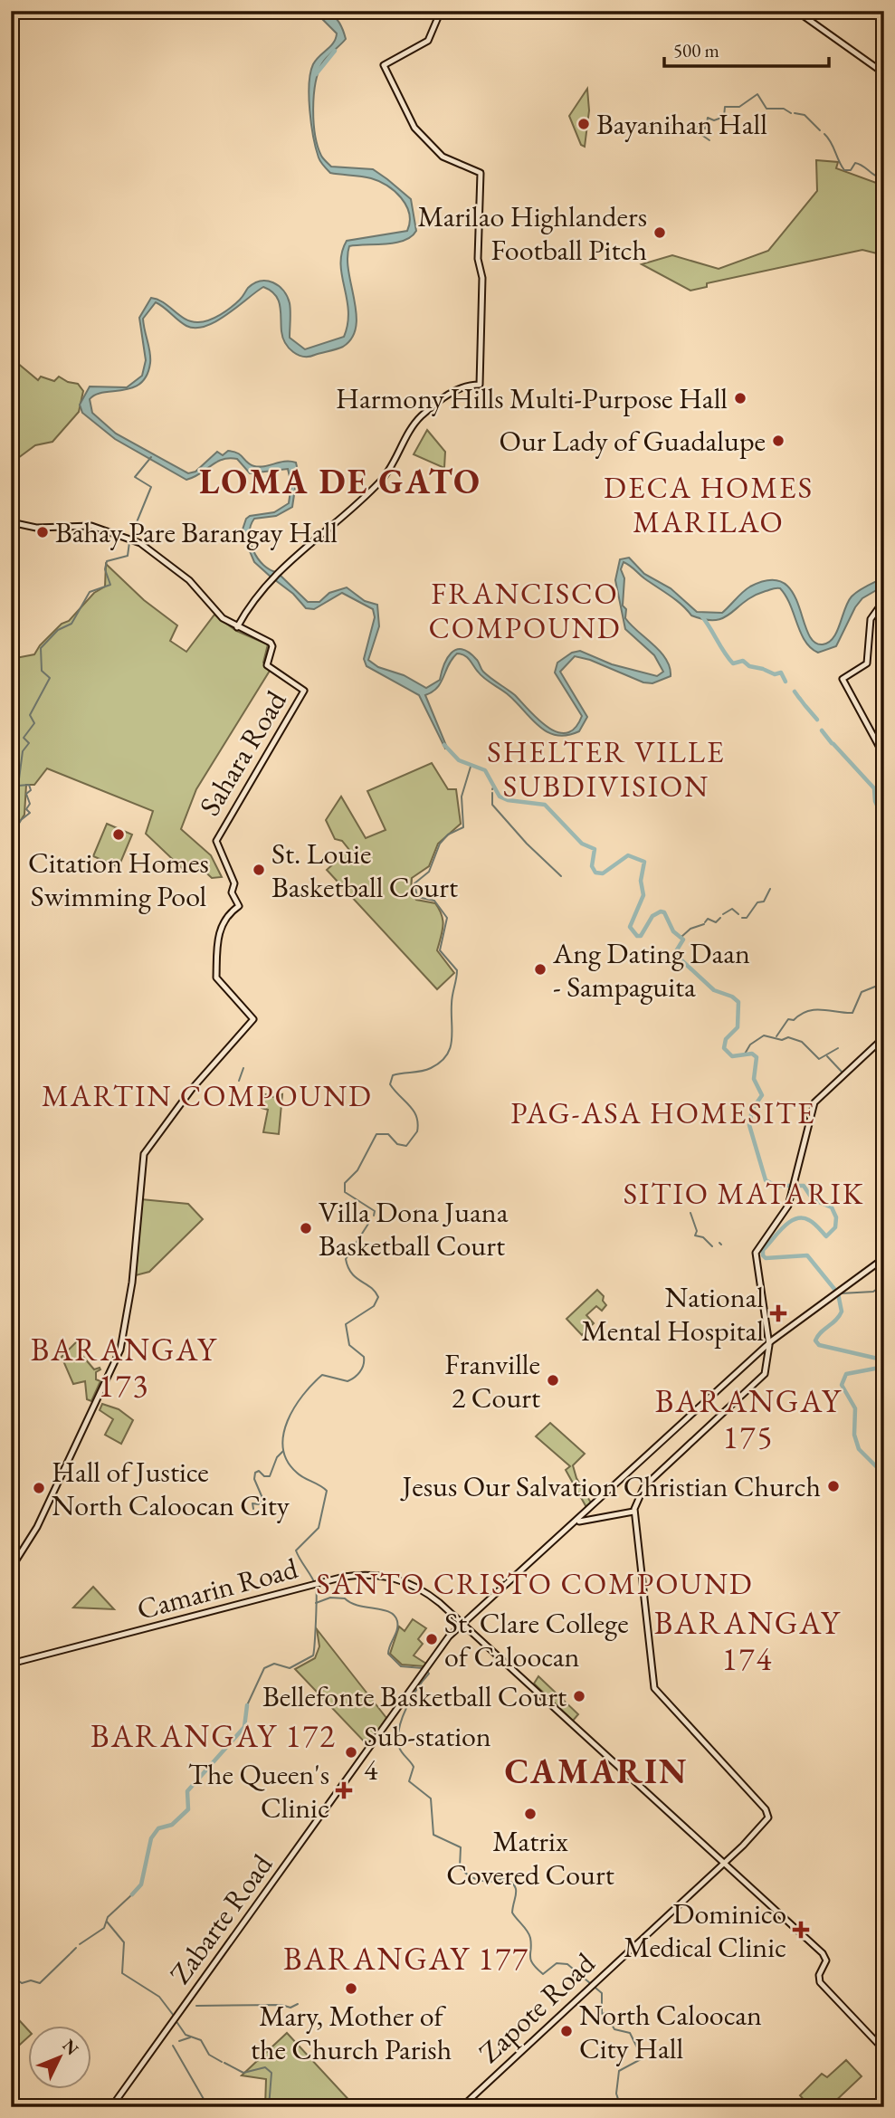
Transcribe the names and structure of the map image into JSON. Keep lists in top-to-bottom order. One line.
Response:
{"streets":{"main road":["Sahara Road","Camarin Road","Zabarte Road","Zapote Road"]},"crossings":[["Camarin Road","Zabarte Road"],["Camarin Road","Zapote Road"]],"districts":["LOMA DE GATO","DECA HOMES MARILAO","FRANCISCO COMPOUND","SHELTER VILLE SUBDIVISION","MARTIN COMPOUND","PAG-ASA HOMESITE","SITIO MATARIK","BARANGAY 173","BARANGAY 175","SANTO CRISTO COMPOUND","BARANGAY 174","BARANGAY 172","CAMARIN","BARANGAY 177"],"places":{"other":["Bayanihan Hall","Marilao Highlanders Football Pitch","Harmony Hills Multi-Purpose Hall","Our Lady of Guadalupe","Bahay Pare Barangay Hall","Citation Homes Swimming Pool","St. Louie Basketball Court","Ang Dating Daan - Sampaguita","Villa Dona Juana Basketball Court","Franville 2 Court","Jesus Our Salvation Christian Church","Hall of Justice North Caloocan City","St. Clare College of Caloocan","Bellefonte Basketball Court","Sub-station 4","Matrix Covered Court","Mary, Mother of the Church Parish","North Caloocan City Hall"],"health":["National Mental Hospital","The Queen's Clinic","Dominico Medical Clinic"]},"scale_bar":"500 m","north":"top right"}
